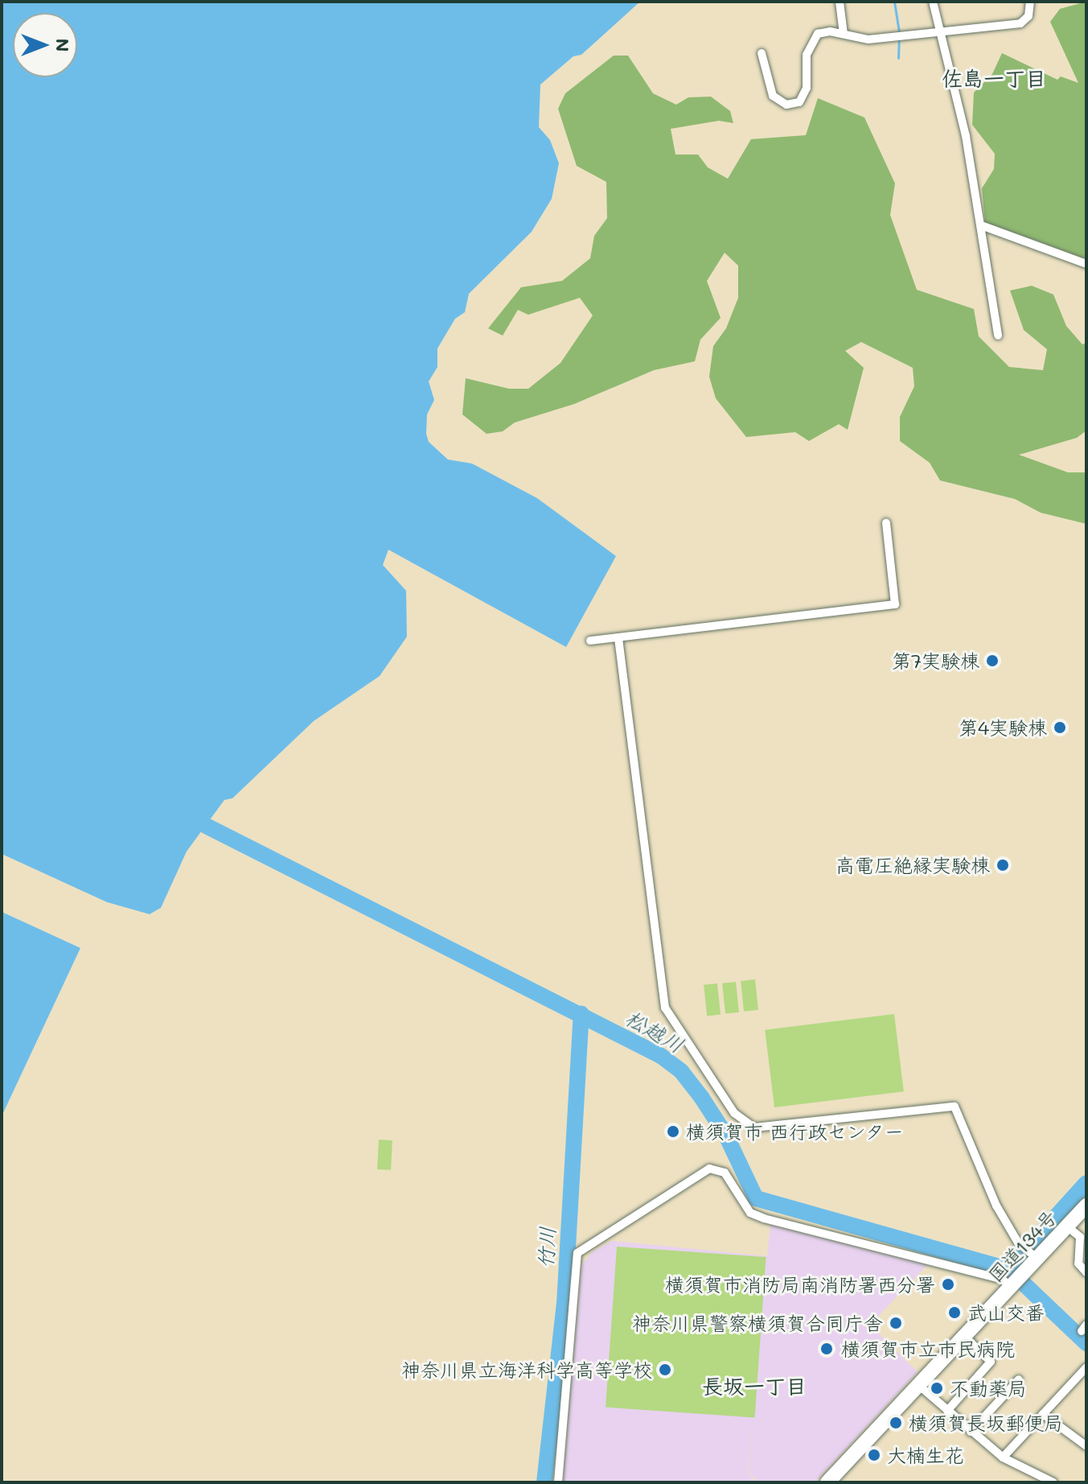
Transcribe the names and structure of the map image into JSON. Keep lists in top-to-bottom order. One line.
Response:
{"streets":{"highway":["国道134号"]},"districts":["佐島一丁目","長坂一丁目"],"water":["松越川","竹川"],"places":["第7実験棟","第4実験棟","高電圧絶縁実験棟","横須賀市 西行政センター","横須賀市消防局南消防署西分署","武山交番","神奈川県警察横須賀合同庁舎","横須賀市立市民病院","神奈川県立海洋科学高等学校","不動薬局","横須賀長坂郵便局","大楠生花"],"north":"right"}
